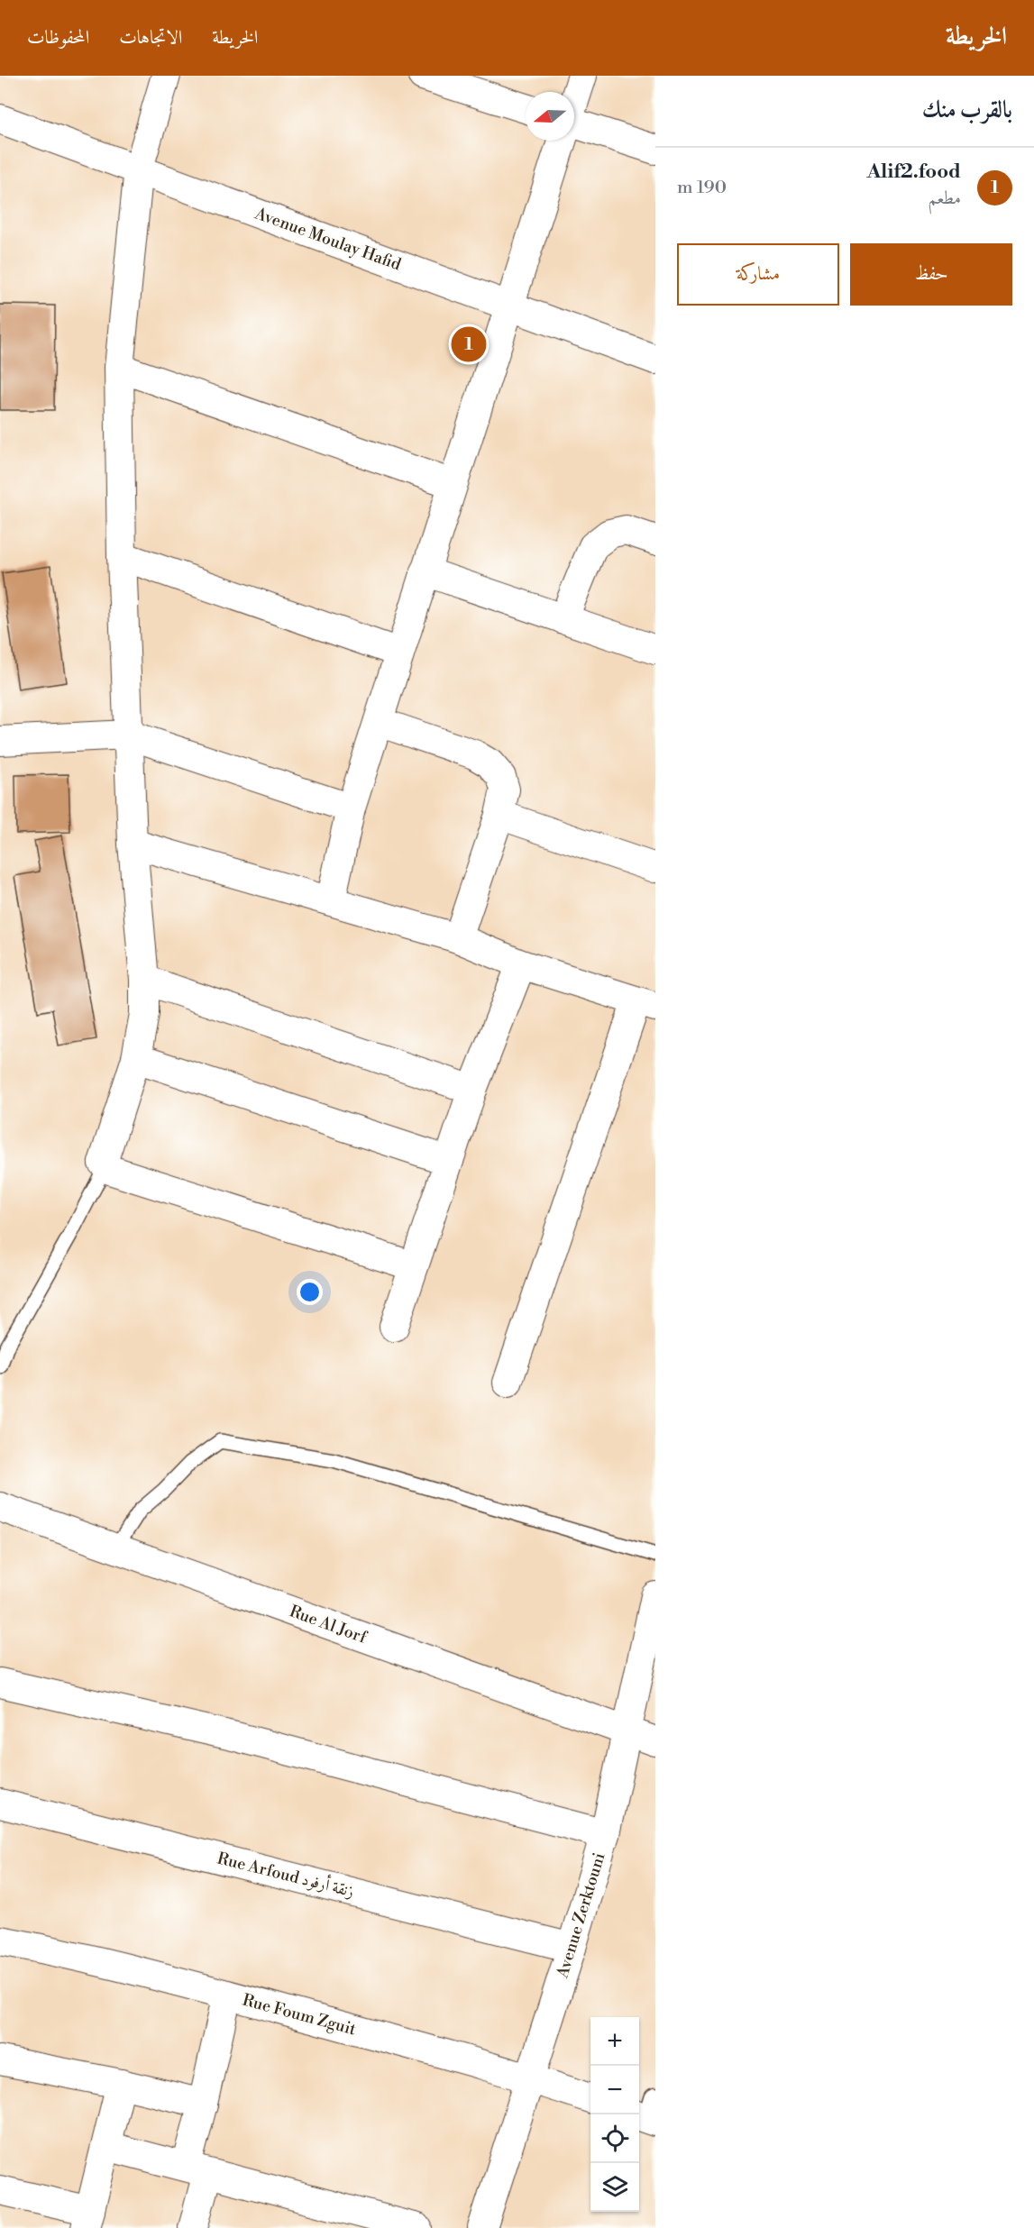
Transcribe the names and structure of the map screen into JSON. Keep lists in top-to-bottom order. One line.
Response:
{"streets":{"street":["Avenue Moulay Hafid","Rue Al Jorf","Rue Arfoud زنقة أرفود","Avenue Zerktouni","Rue Foum Zguit"]},"crossings":[["Rue Al Jorf","Avenue Zerktouni"],["Rue Arfoud زنقة أرفود","Avenue Zerktouni"],["Avenue Zerktouni","Rue Foum Zguit"]],"north":"left","page":{"header":"الخريطة","nav":["الخريطة","الاتجاهات","المحفوظات"],"heading":"بالقرب منك","list":[{"mark":"1","name":"Alif2.food","note":"مطعم","value":"190 m"}],"buttons":["حفظ","مشاركة"],"pins":"1","map_buttons":["+","−"]}}
